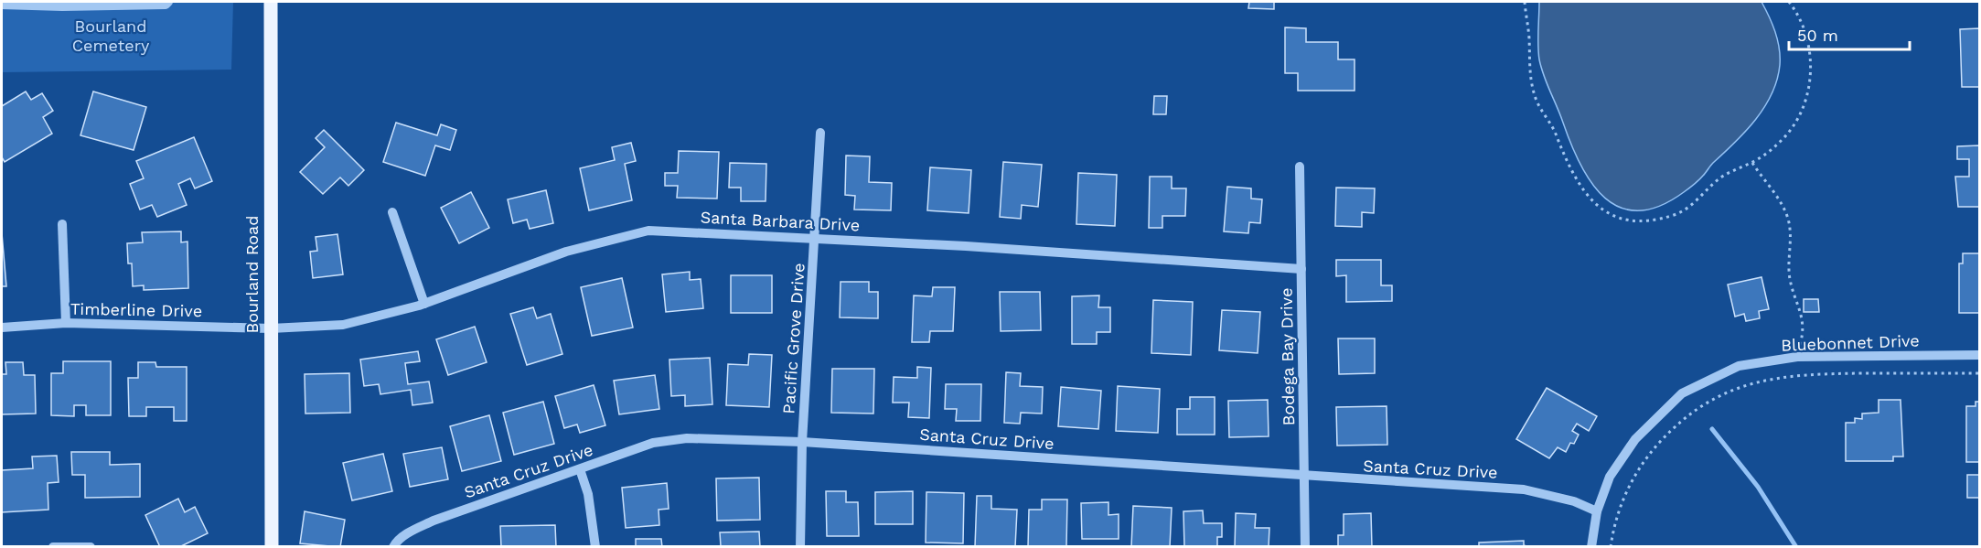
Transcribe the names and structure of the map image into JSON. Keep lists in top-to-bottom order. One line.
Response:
{"streets":{"main road":["Bourland Road"],"street":["Santa Barbara Drive","Timberline Drive","Pacific Grove Drive","Bluebonnet Drive","Bodega Bay Drive","Santa Cruz Drive"]},"crossings":[["Santa Barbara Drive","Bourland Road"],["Santa Barbara Drive","Timberline Drive"],["Santa Barbara Drive","Pacific Grove Drive"],["Santa Barbara Drive","Bodega Bay Drive"],["Bourland Road","Timberline Drive"],["Pacific Grove Drive","Santa Cruz Drive"],["Bluebonnet Drive","Santa Cruz Drive"],["Bodega Bay Drive","Santa Cruz Drive"]],"parks":["Bourland Cemetery"],"scale_bar":"50 m"}
